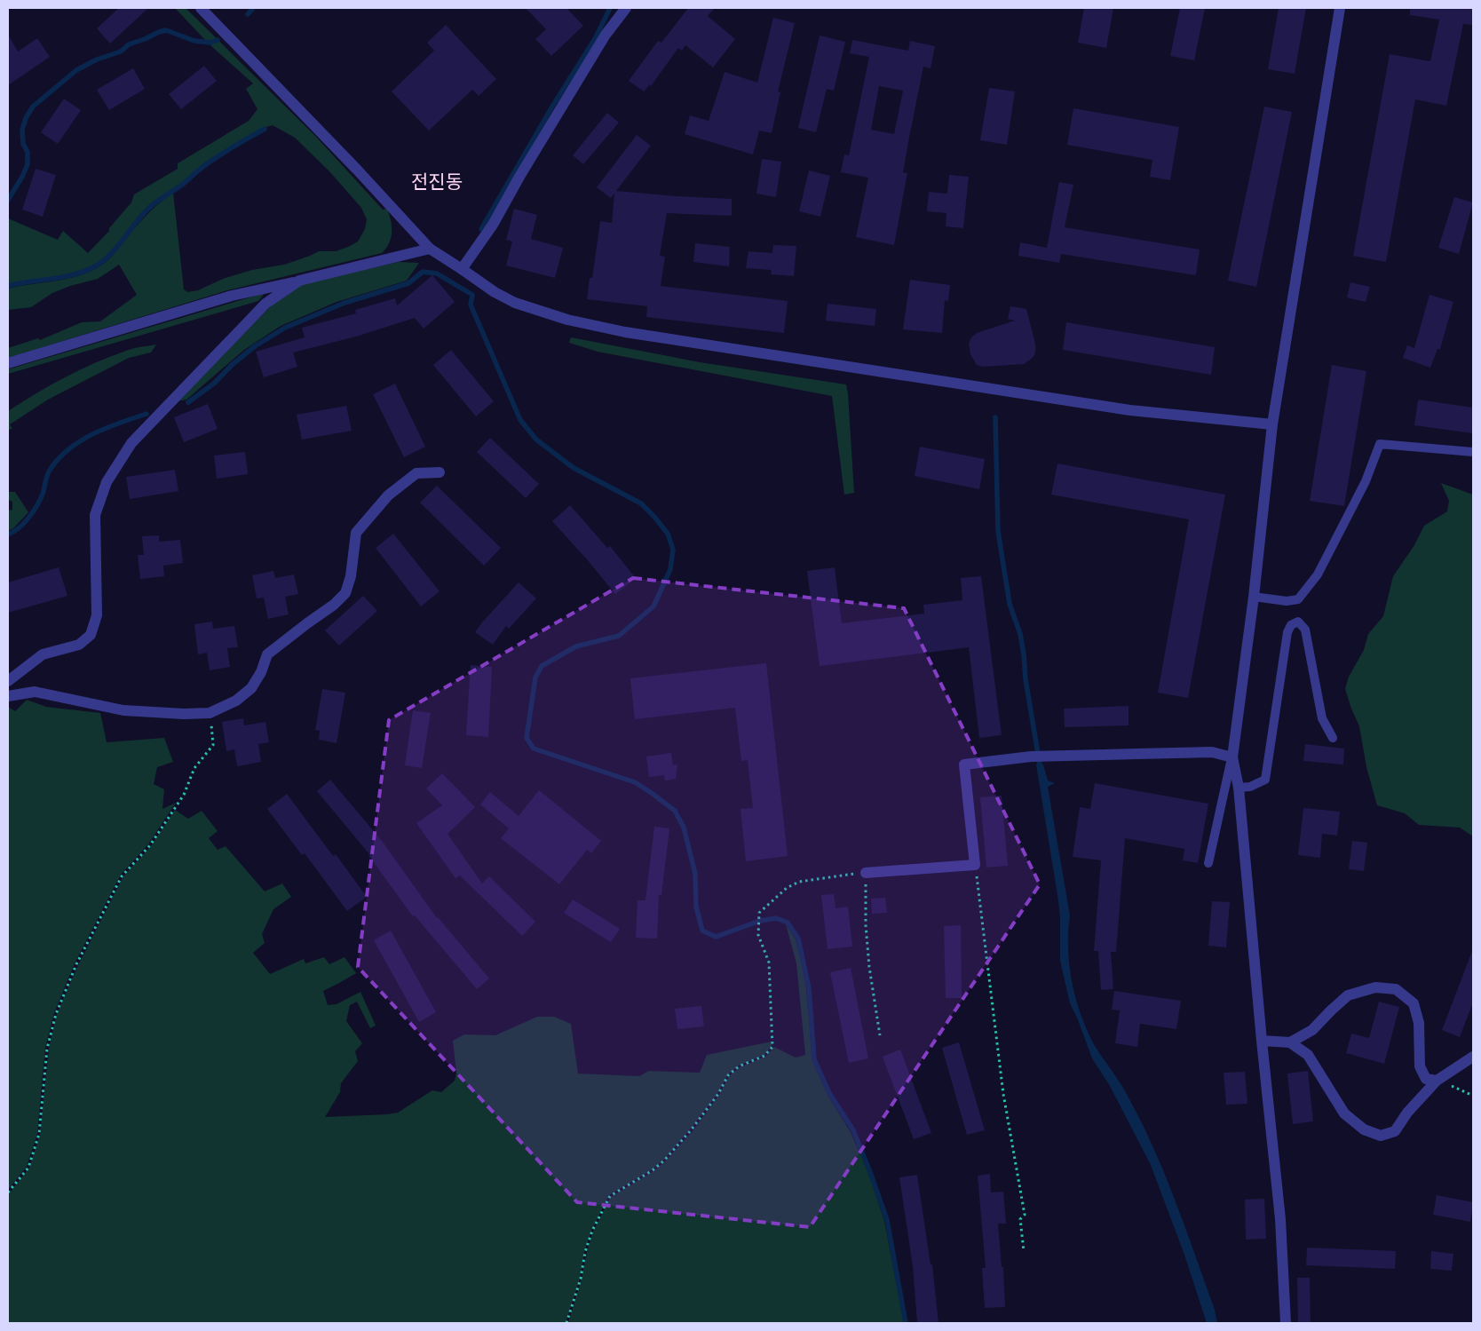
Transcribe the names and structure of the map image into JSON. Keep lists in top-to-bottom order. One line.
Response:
{"districts":["전진동"]}
